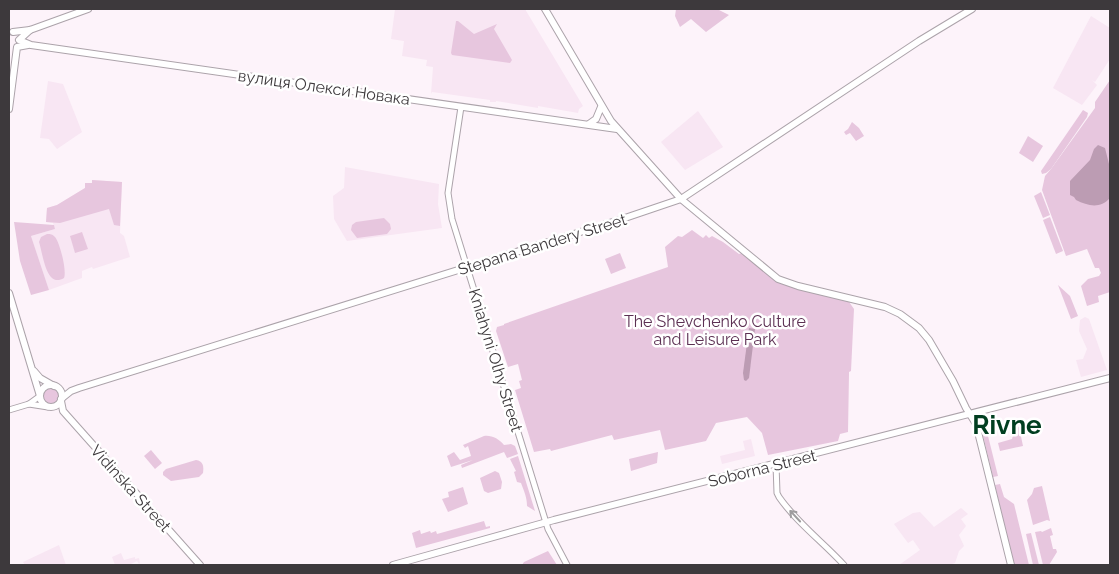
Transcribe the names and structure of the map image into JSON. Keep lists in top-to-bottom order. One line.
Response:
{"streets":{"main road":["вулиця Олекси Новака","Stepana Bandery Street","Soborna Street","Vidinska Street"],"street":["Kniahyni Olhy Street"]},"crossings":[["вулиця Олекси Новака","Kniahyni Olhy Street"],["Stepana Bandery Street","Kniahyni Olhy Street"],["Kniahyni Olhy Street","Soborna Street"]],"districts":["Rivne"],"parks":["The Shevchenko Culture and Leisure Park"]}
